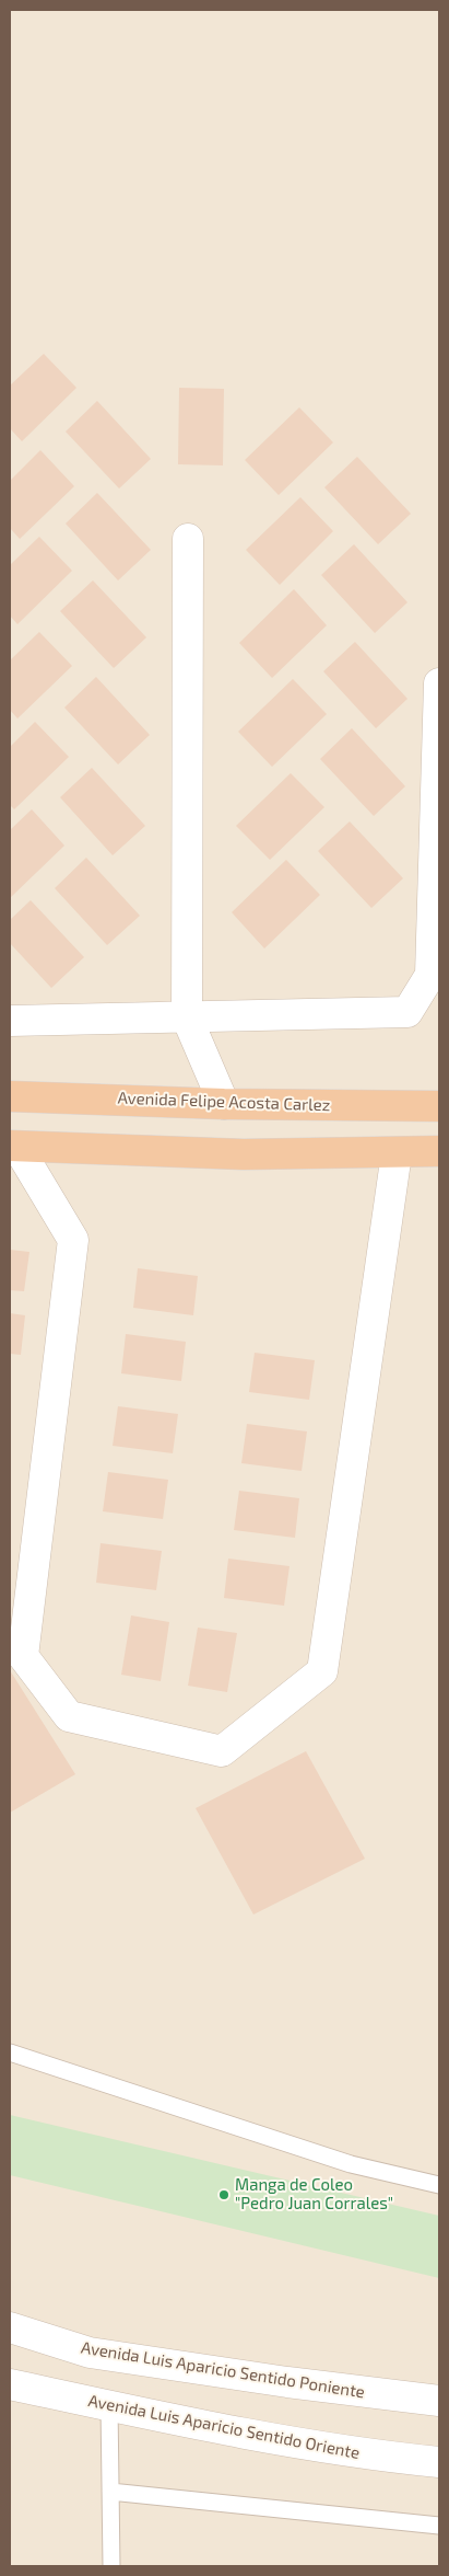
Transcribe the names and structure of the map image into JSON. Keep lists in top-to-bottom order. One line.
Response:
{"streets":{"highway":["Avenida Felipe Acosta Carlez"],"street":["Avenida Luis Aparicio Sentido Poniente","Avenida Luis Aparicio Sentido Oriente"]},"places":["Manga de Coleo \"Pedro Juan Corrales\""]}
